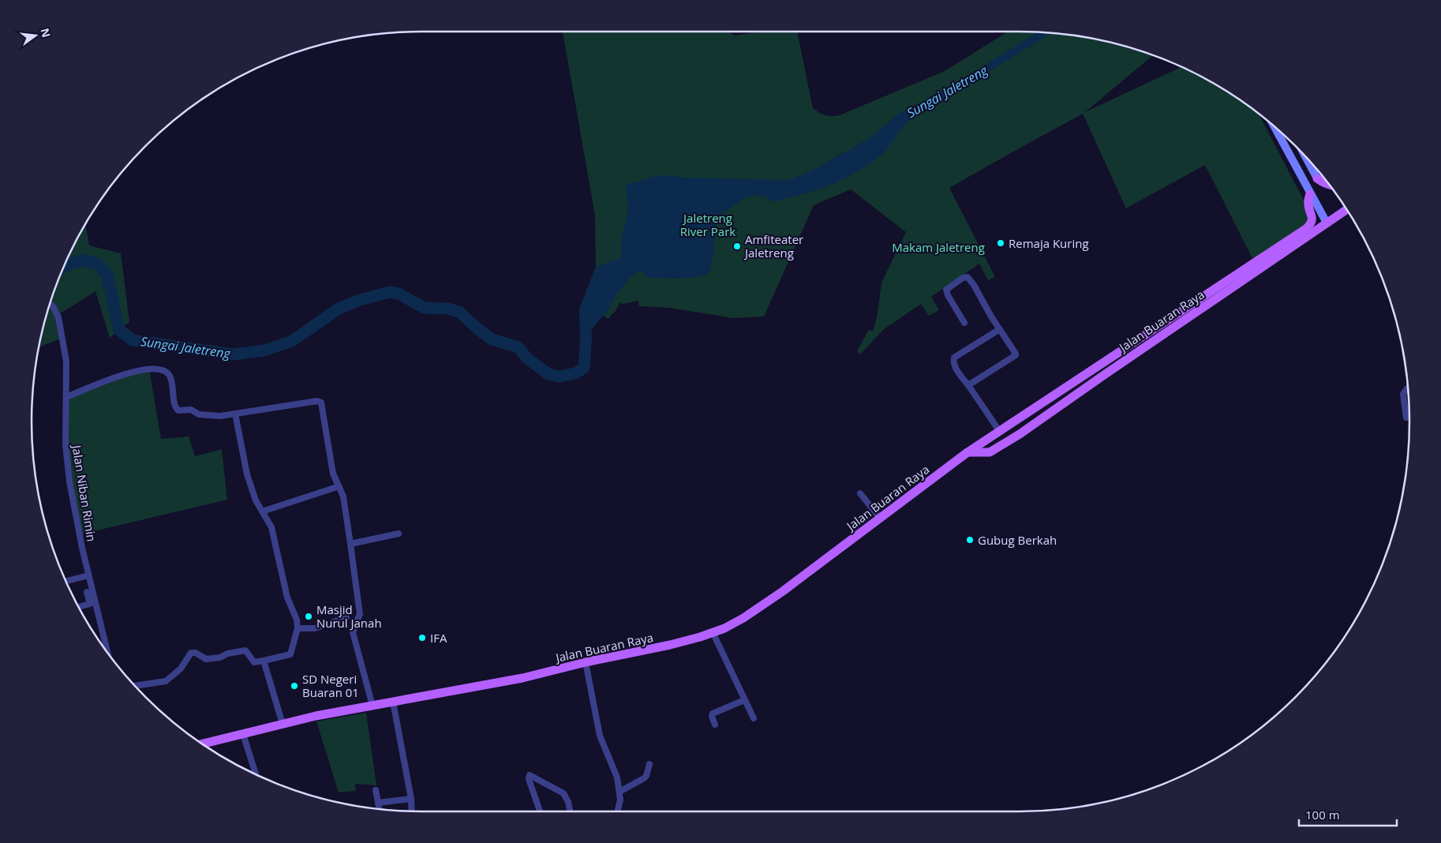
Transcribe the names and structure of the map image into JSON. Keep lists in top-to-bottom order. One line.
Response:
{"streets":{"main road":["Jalan Buaran Raya"],"street":["Jalan Niban Rimin"]},"water":["Sungai Jaletreng"],"parks":["Jaletreng River Park","Makam Jaletreng"],"places":["Remaja Kuring","Amfiteater Jaletreng","Gubug Berkah","Masjid Nurul Janah","IFA","SD Negeri Buaran 01"],"scale_bar":"100 m","north":"right"}
